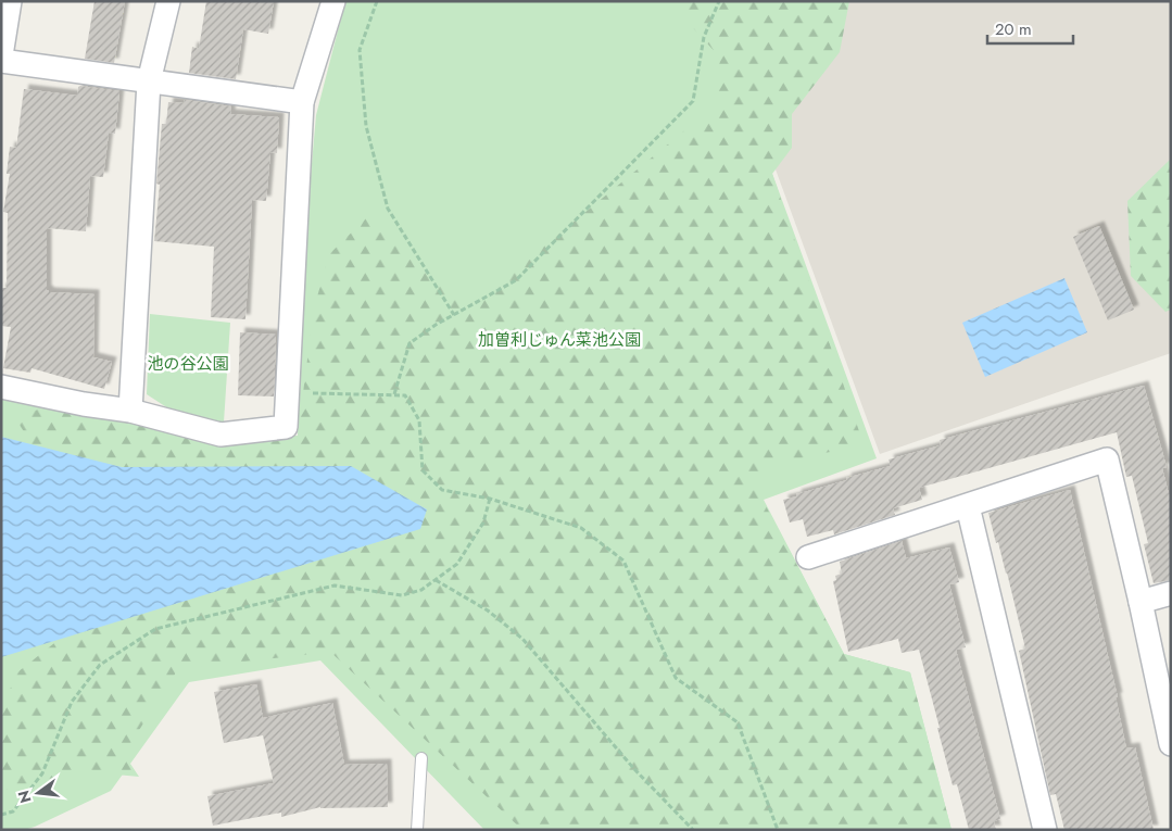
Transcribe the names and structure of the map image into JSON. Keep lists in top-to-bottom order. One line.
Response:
{"parks":["加曽利じゅん菜池公園","池の谷公園"],"scale_bar":"20 m","north":"left"}
